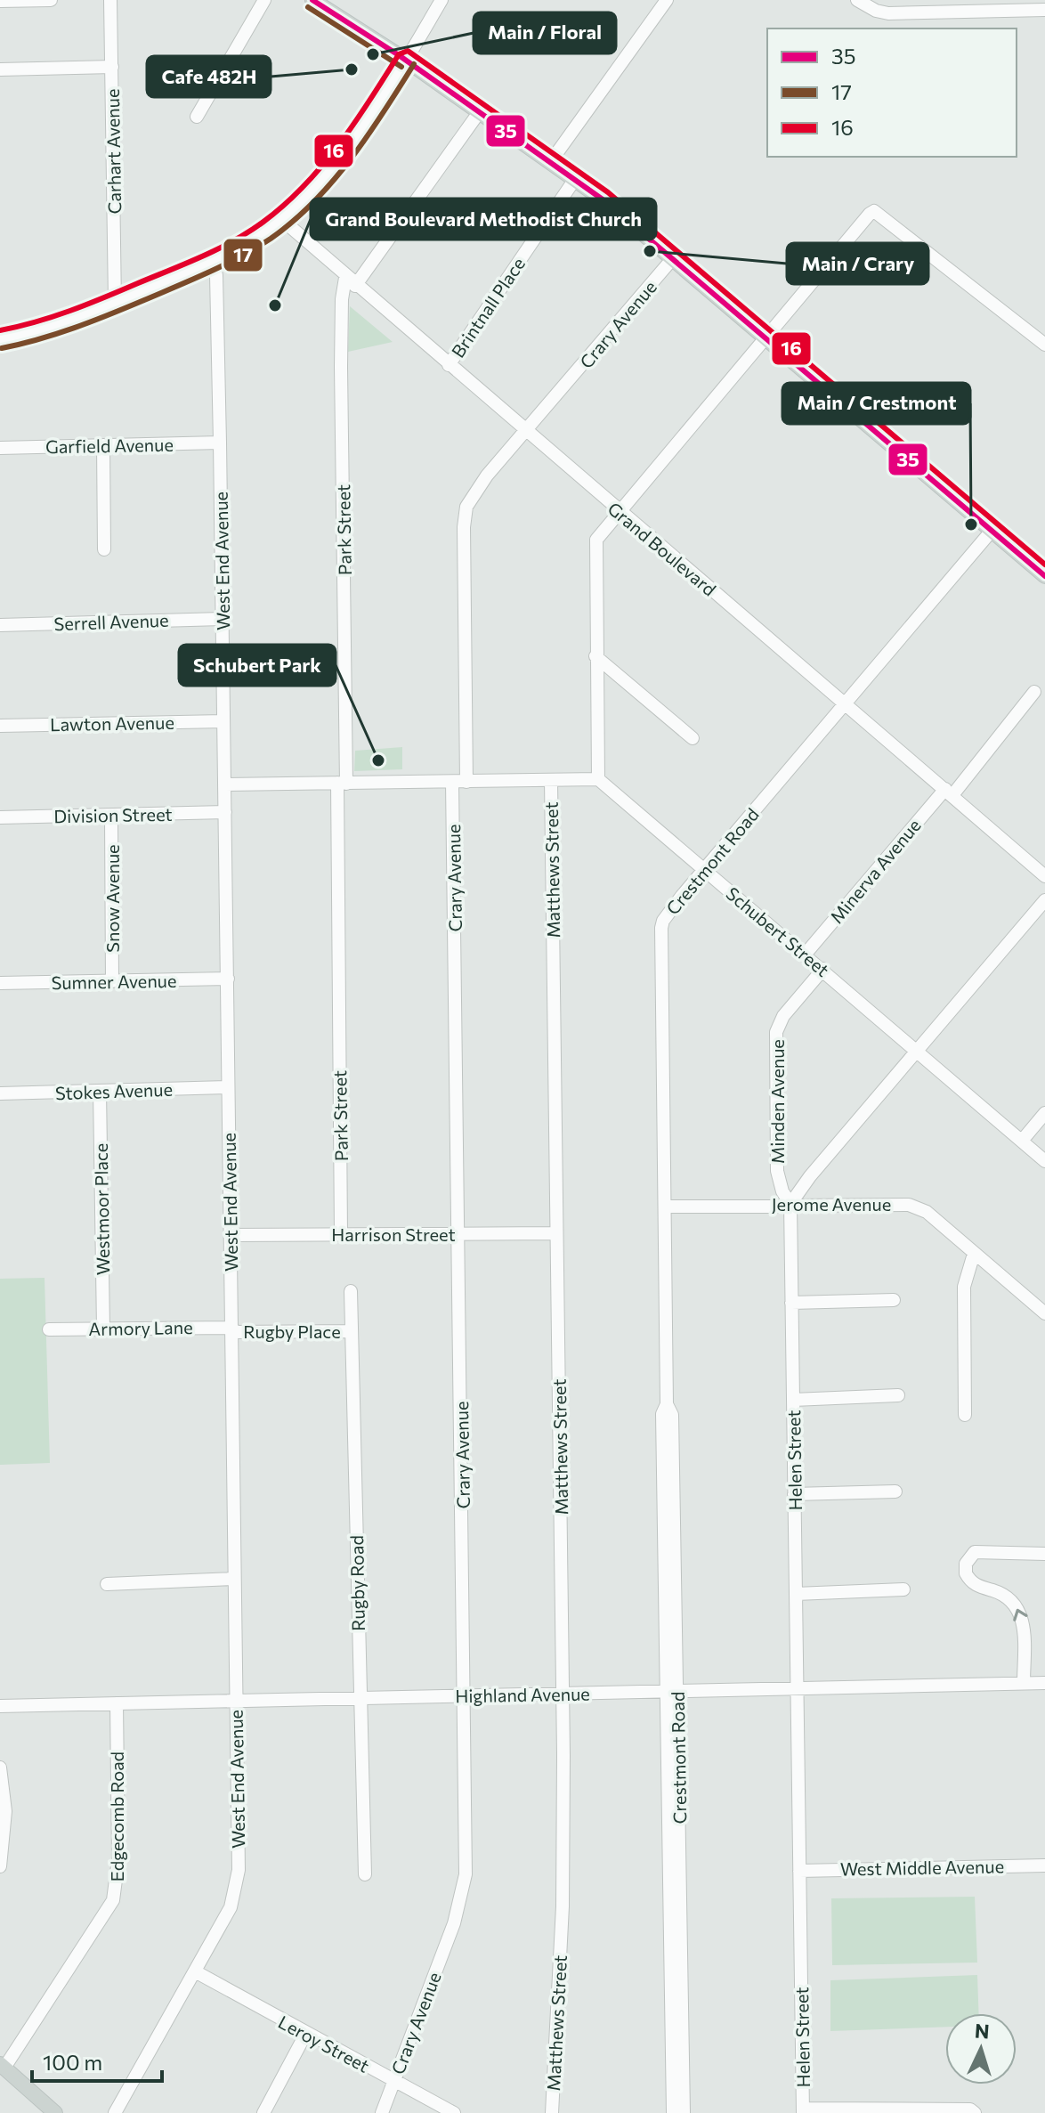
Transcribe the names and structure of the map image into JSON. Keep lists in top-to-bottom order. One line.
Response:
{"streets":{"street":["Carhart Avenue","Brintnall Place","Crary Avenue","Garfield Avenue","Park Street","Grand Boulevard","West End Avenue","Serrell Avenue","Lawton Avenue","Division Street","Crestmont Road","Matthews Street","Minerva Avenue","Snow Avenue","Schubert Street","Sumner Avenue","Stokes Avenue","Minden Avenue","Jerome Avenue","Westmoor Place","Harrison Street","Armory Lane","Rugby Place","Helen Street","Rugby Road","Highland Avenue","Edgecomb Road","West Middle Avenue","Leroy Street"]},"crossings":[["Brintnall Place","Grand Boulevard"],["Crary Avenue","Grand Boulevard"],["Crary Avenue","Harrison Street"],["Crary Avenue","Highland Avenue"],["Crary Avenue","Leroy Street"],["Garfield Avenue","West End Avenue"],["Park Street","Grand Boulevard"],["Park Street","Harrison Street"],["Grand Boulevard","Crestmont Road"],["Grand Boulevard","Minerva Avenue"],["West End Avenue","Serrell Avenue"],["West End Avenue","Lawton Avenue"],["West End Avenue","Division Street"],["West End Avenue","Sumner Avenue"],["West End Avenue","Stokes Avenue"],["West End Avenue","Harrison Street"],["West End Avenue","Armory Lane"],["West End Avenue","Rugby Place"],["West End Avenue","Highland Avenue"],["West End Avenue","Leroy Street"],["Division Street","Snow Avenue"],["Crestmont Road","Schubert Street"],["Crestmont Road","Jerome Avenue"],["Crestmont Road","Highland Avenue"],["Matthews Street","Harrison Street"],["Matthews Street","Highland Avenue"],["Minerva Avenue","Schubert Street"],["Snow Avenue","Sumner Avenue"],["Schubert Street","Minden Avenue"],["Stokes Avenue","Westmoor Place"],["Minden Avenue","Jerome Avenue"],["Minden Avenue","Helen Street"],["Jerome Avenue","Helen Street"],["Westmoor Place","Armory Lane"],["Armory Lane","Rugby Place"],["Rugby Place","Rugby Road"],["Helen Street","Highland Avenue"],["Helen Street","West Middle Avenue"],["Rugby Road","Highland Avenue"],["Highland Avenue","Edgecomb Road"]],"places":["Main / Floral","Cafe 482H","Main / Crary","Grand Boulevard Methodist Church","Main / Crestmont","Schubert Park"],"lines":["transit line 35","transit line 17","transit line 16"],"legend":["35","17","16"],"scale_bar":"100 m","north":"top"}
